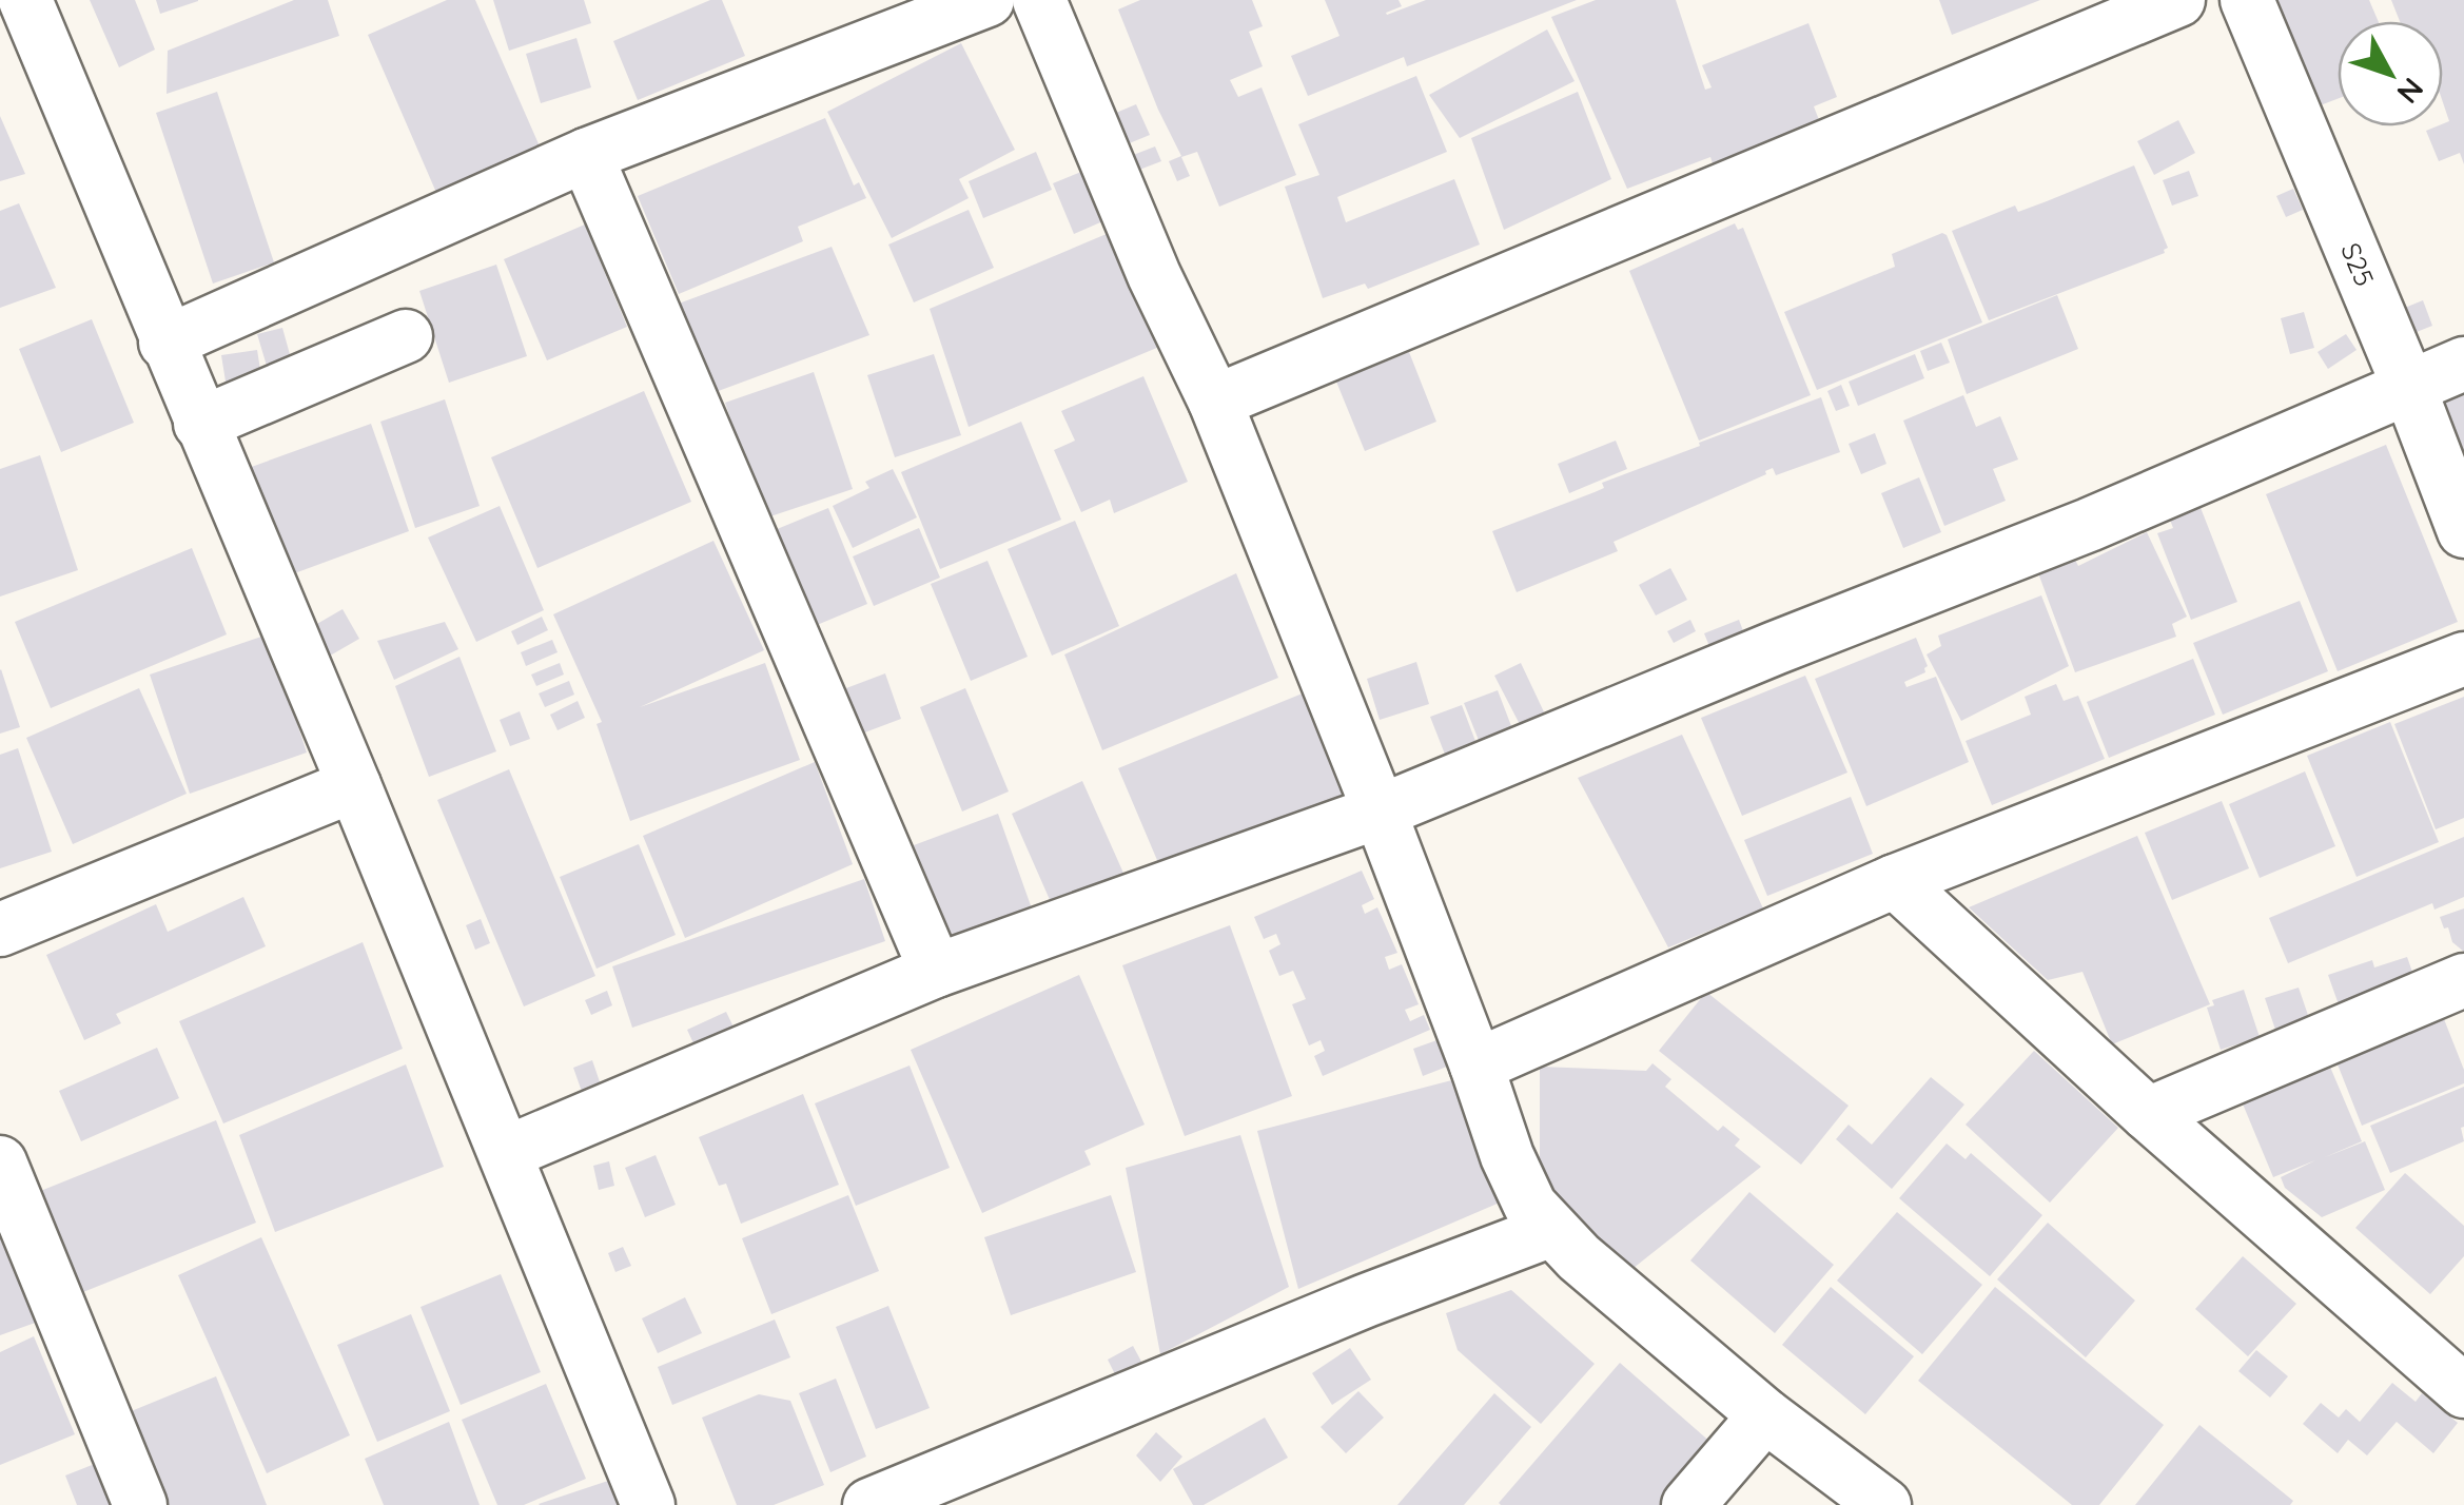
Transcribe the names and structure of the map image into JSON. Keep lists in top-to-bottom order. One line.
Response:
{"streets":{"street":["S25"]},"north":"bottom right"}
